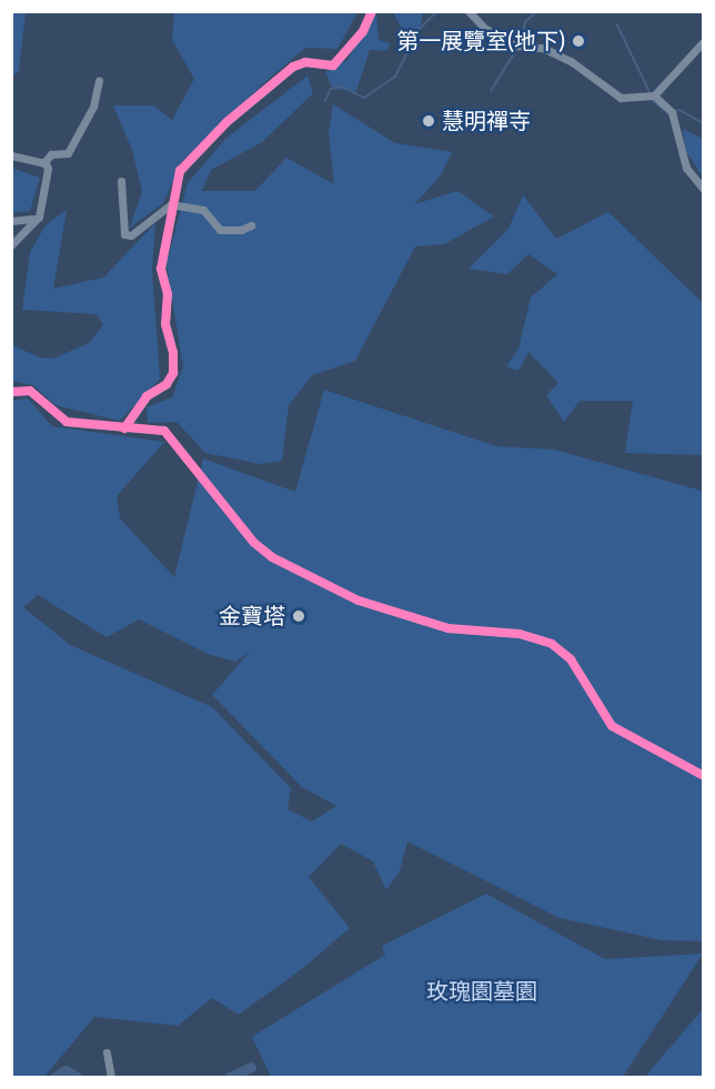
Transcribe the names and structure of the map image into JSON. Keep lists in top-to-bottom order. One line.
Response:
{"parks":["玫瑰園墓園"],"places":["第一展覽室(地下)","慧明禪寺","金寶塔"]}
